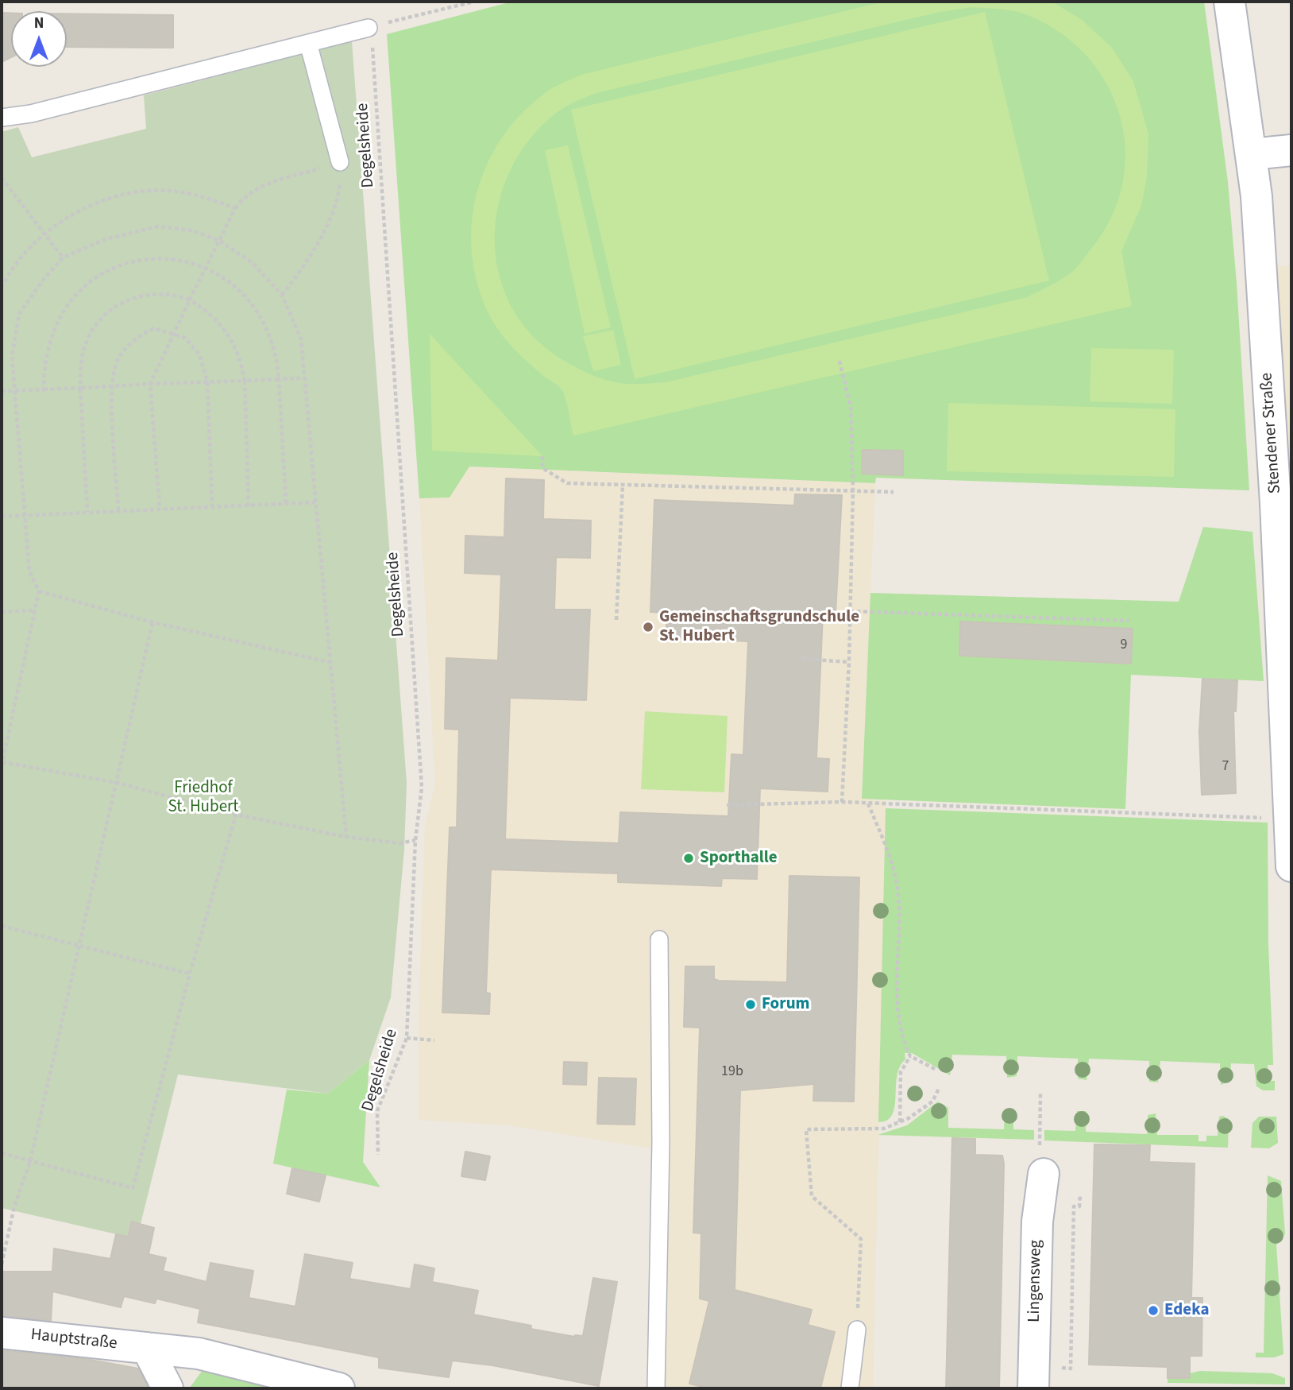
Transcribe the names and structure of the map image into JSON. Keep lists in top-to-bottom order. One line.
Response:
{"streets":{"street":["Stendener Straße","Lingensweg","Hauptstraße"],"path":["Degelsheide"]},"parks":["Friedhof St. Hubert"],"places":["Gemeinschaftsgrundschule St. Hubert","Sporthalle","Forum","Edeka"],"house_numbers":["9","7","19b"],"north":"top"}
